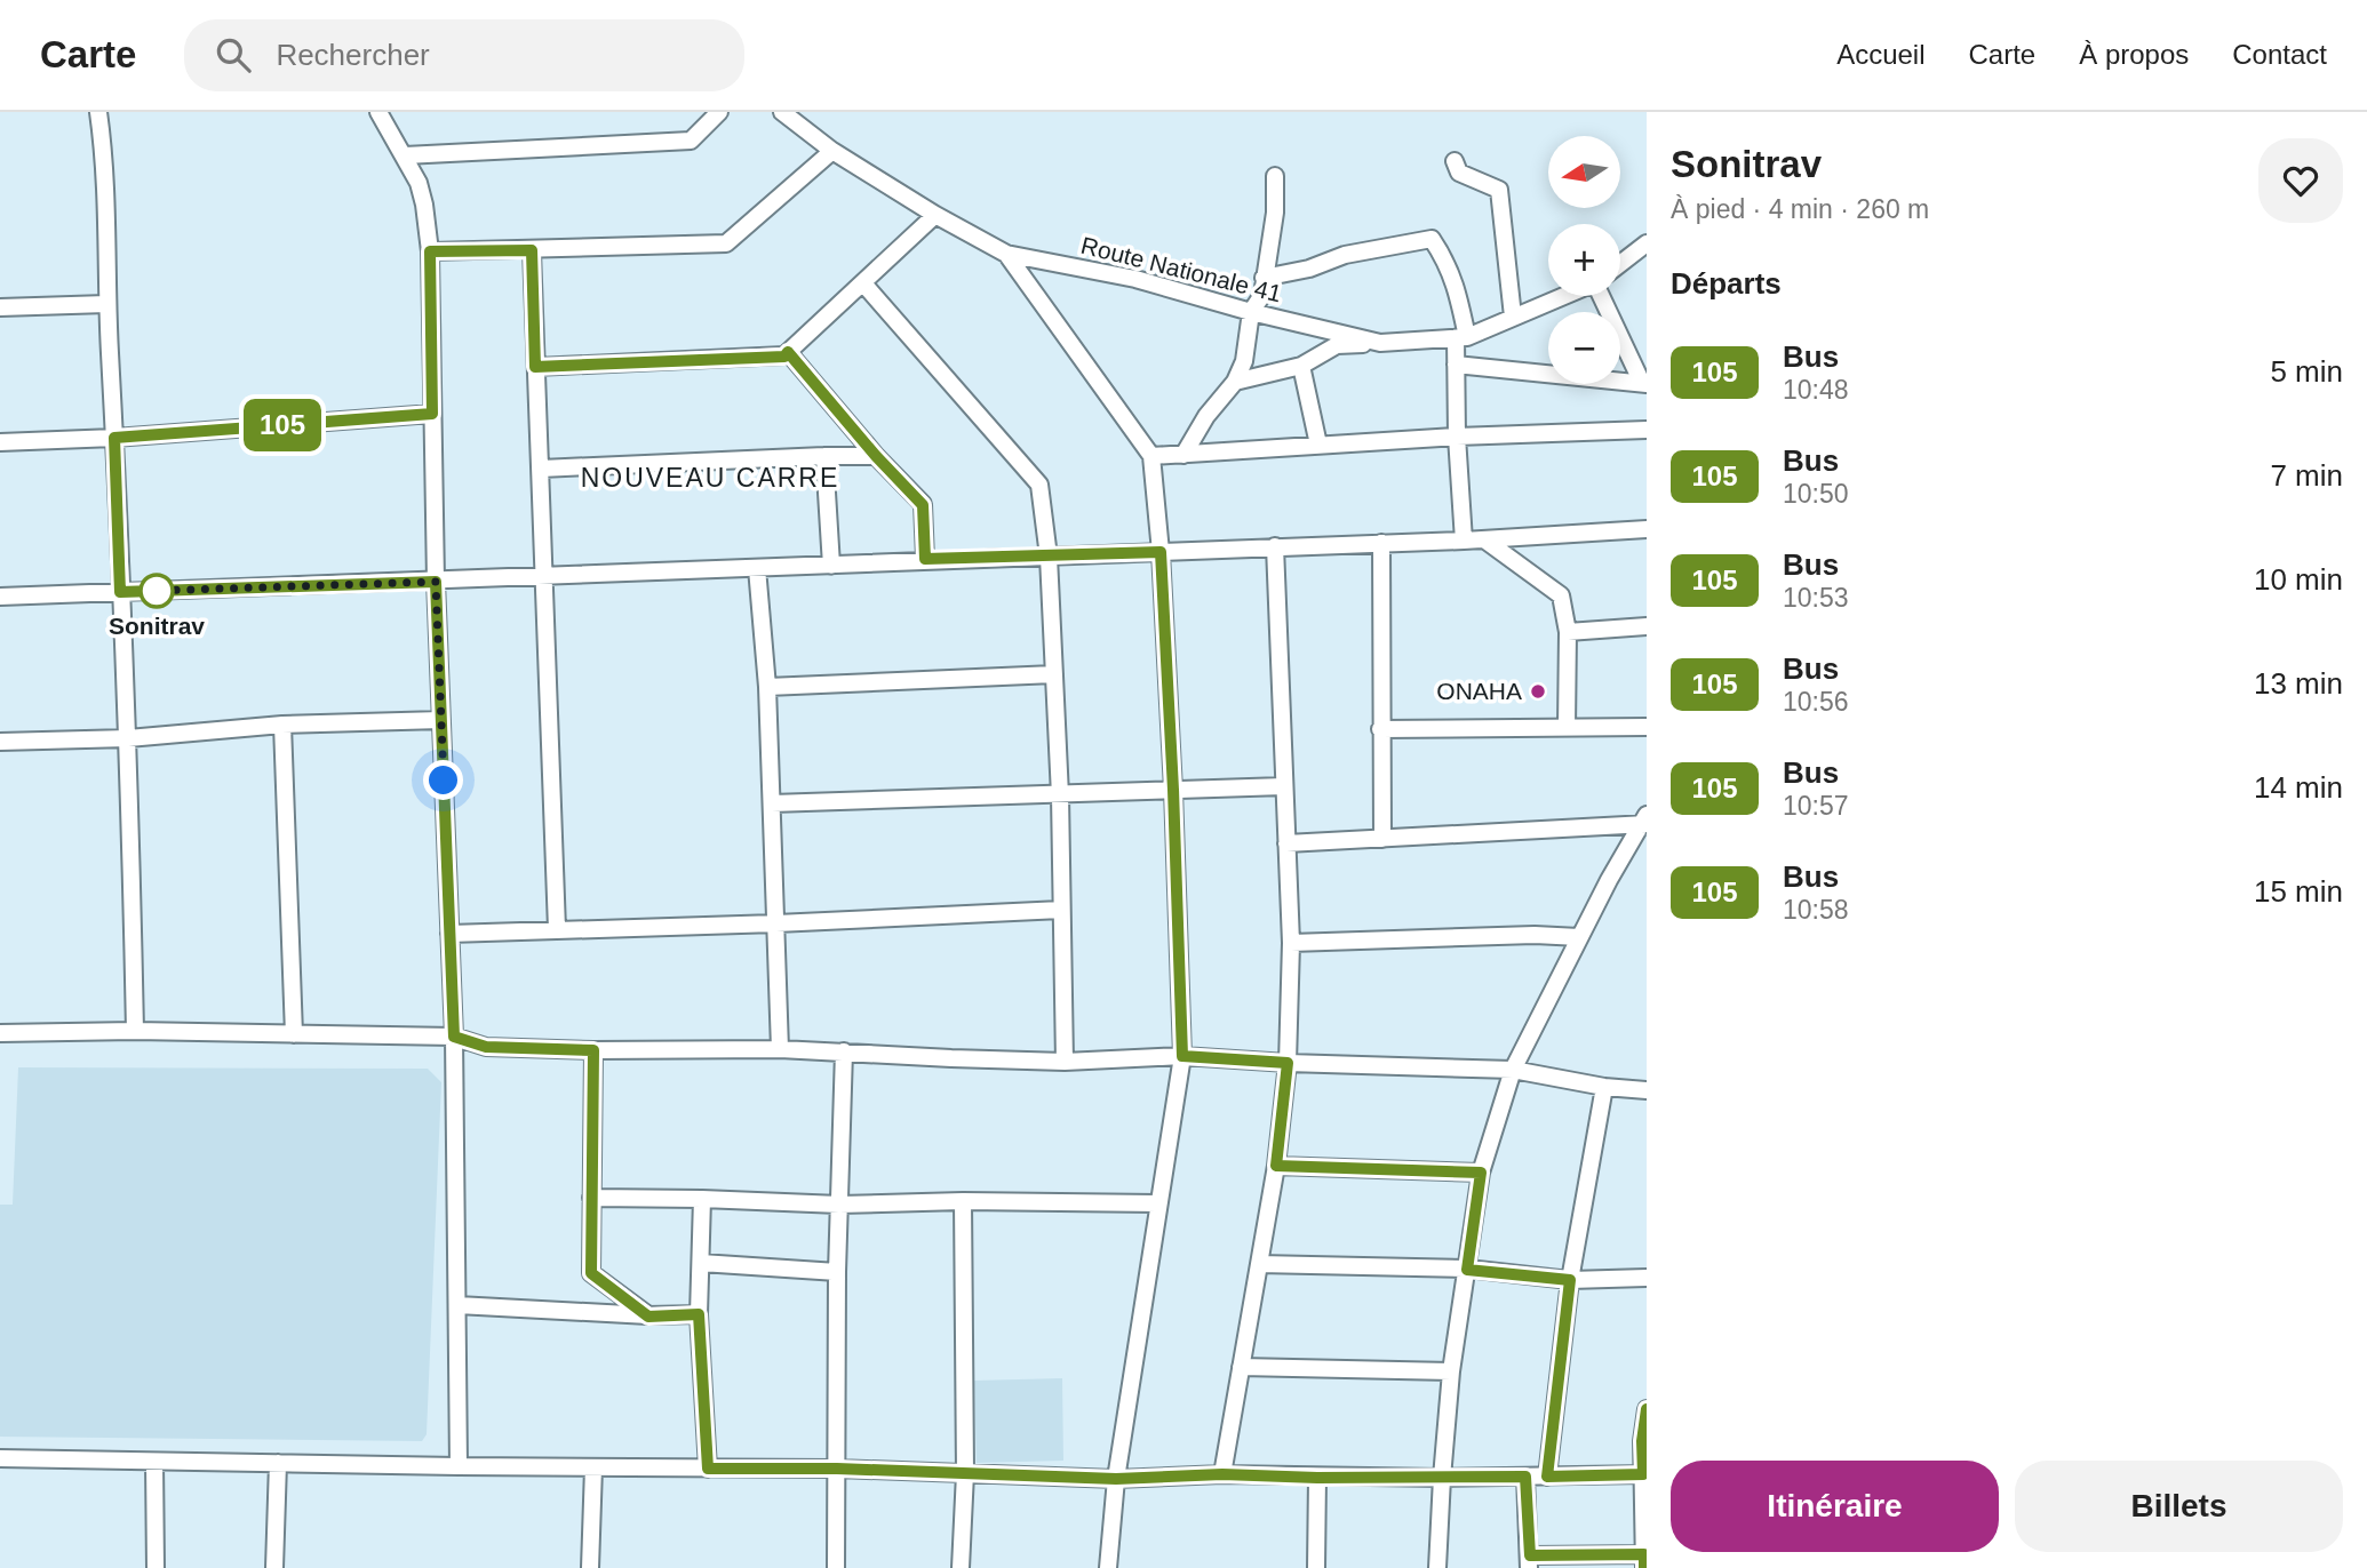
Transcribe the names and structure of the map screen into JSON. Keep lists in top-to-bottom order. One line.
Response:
{"streets":{"street":["Route Nationale 41"]},"districts":["NOUVEAU CARRE"],"places":["Sonitrav","ONAHA"],"lines":["bus line 105"],"north":"left","page":{"header":"Carte","search":"Rechercher","nav":["Accueil","Carte","À propos","Contact"],"on_map":"105","heading":[["Sonitrav","À pied · 4 min · 260 m"],"Départs"],"map_buttons":["+","−"],"list":[{"mark":"105","name":"Bus","note":"10:48","value":"5 min"},{"mark":"105","name":"Bus","note":"10:50","value":"7 min"},{"mark":"105","name":"Bus","note":"10:53","value":"10 min"},{"mark":"105","name":"Bus","note":"10:56","value":"13 min"},{"mark":"105","name":"Bus","note":"10:57","value":"14 min"},{"mark":"105","name":"Bus","note":"10:58","value":"15 min"}],"buttons":["Itinéraire","Billets"]}}
